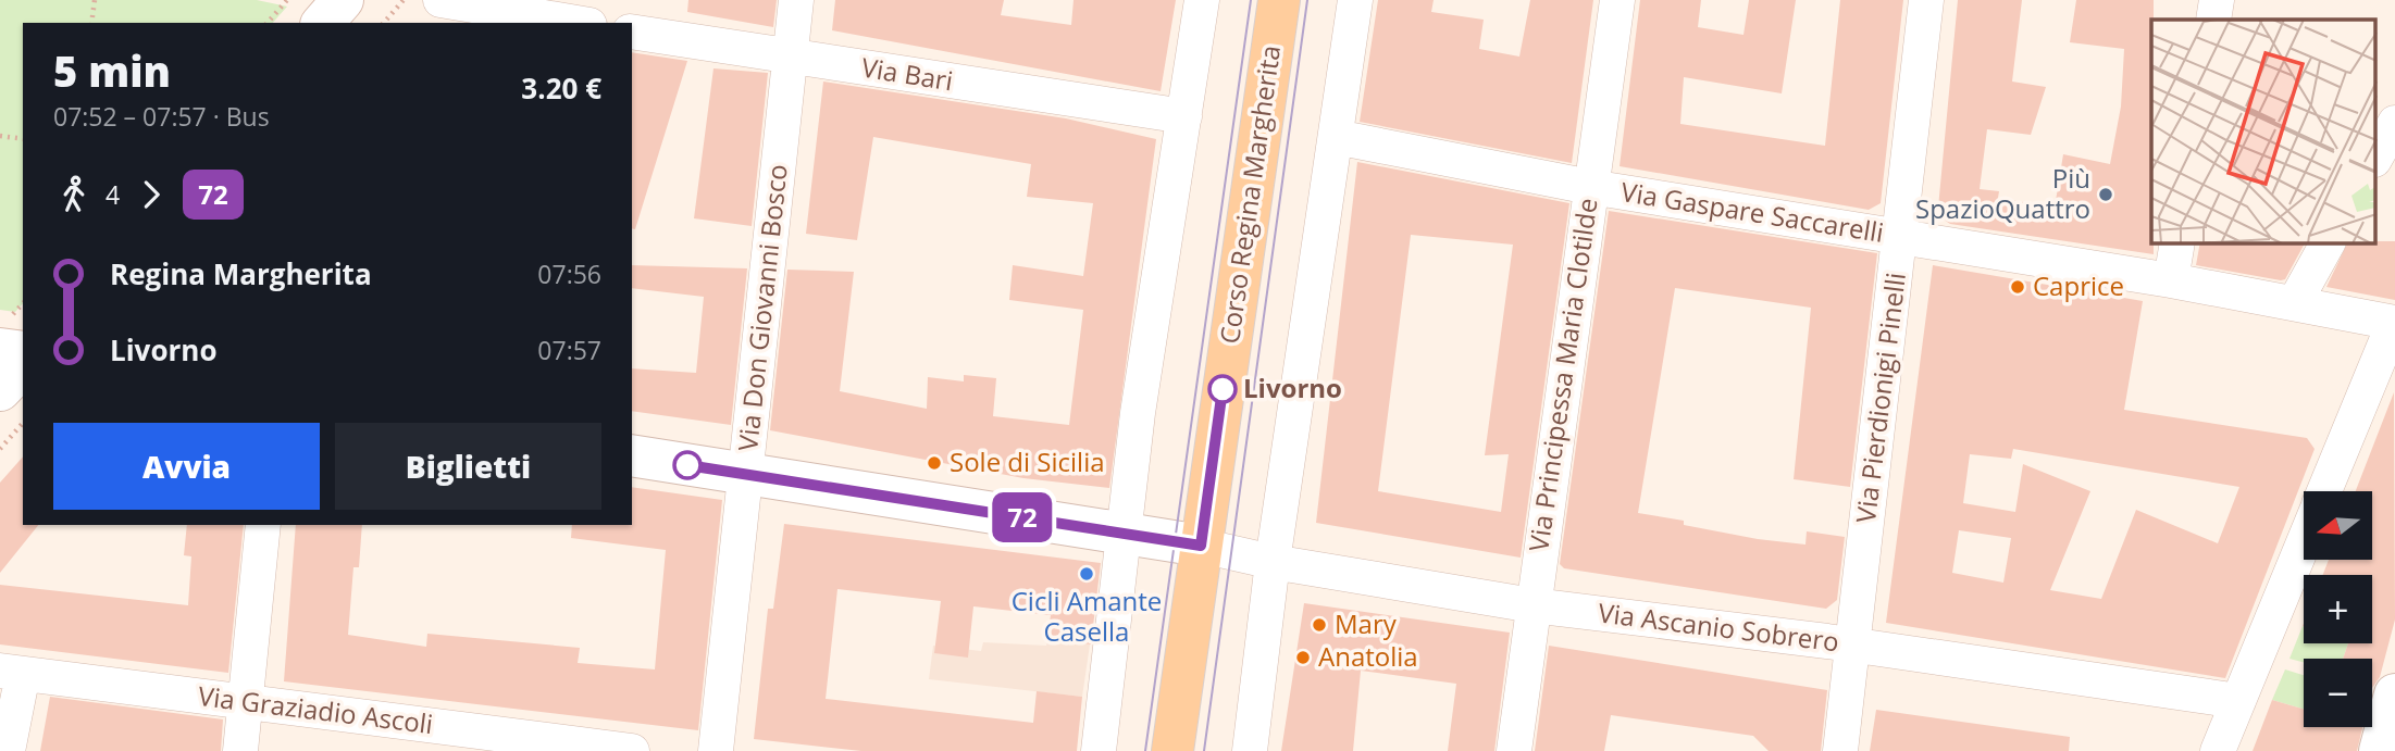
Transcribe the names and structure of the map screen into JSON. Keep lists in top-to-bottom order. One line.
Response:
{"streets":{"main road":["Corso Regina Margherita"],"street":["Via Bari","Via Gaspare Saccarelli","Via Don Giovanni Bosco","Via Principessa Maria Clotilde","Via Pierdionigi Pinelli","Via Ascanio Sobrero","Via Graziadio Ascoli"]},"crossings":[["Via Bari","Via Don Giovanni Bosco"],["Corso Regina Margherita","Via Ascanio Sobrero"],["Via Gaspare Saccarelli","Via Principessa Maria Clotilde"],["Via Gaspare Saccarelli","Via Pierdionigi Pinelli"],["Via Principessa Maria Clotilde","Via Ascanio Sobrero"],["Via Pierdionigi Pinelli","Via Ascanio Sobrero"]],"places":["Più SpazioQuattro","Caprice","Livorno","Sole di Sicilia","Cicli Amante Casella","Mary","Anatolia"],"lines":["bus line 72"],"north":"left","page":{"on_map":"72","heading":["5 min","07:52 – 07:57 · Bus","3.20 €"],"legs":["4","72"],"list":[{"name":"Regina Margherita","value":"07:56"},{"name":"Livorno","value":"07:57"}],"buttons":["Avvia","Biglietti"],"map_buttons":["+","−"]}}
